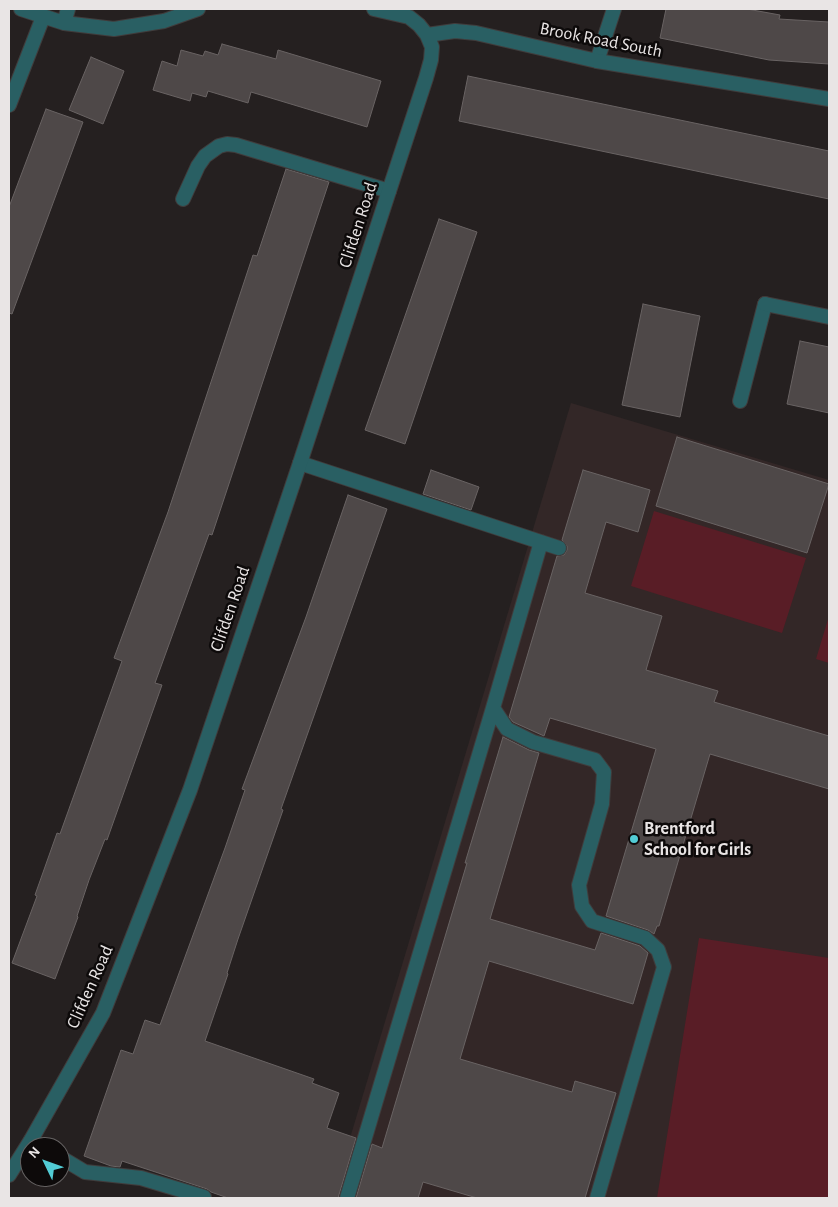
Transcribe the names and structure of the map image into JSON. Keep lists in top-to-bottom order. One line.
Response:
{"streets":{"street":["Brook Road South","Clifden Road"]},"crossings":[["Brook Road South","Clifden Road"]],"places":["Brentford School for Girls"],"north":"top left"}
